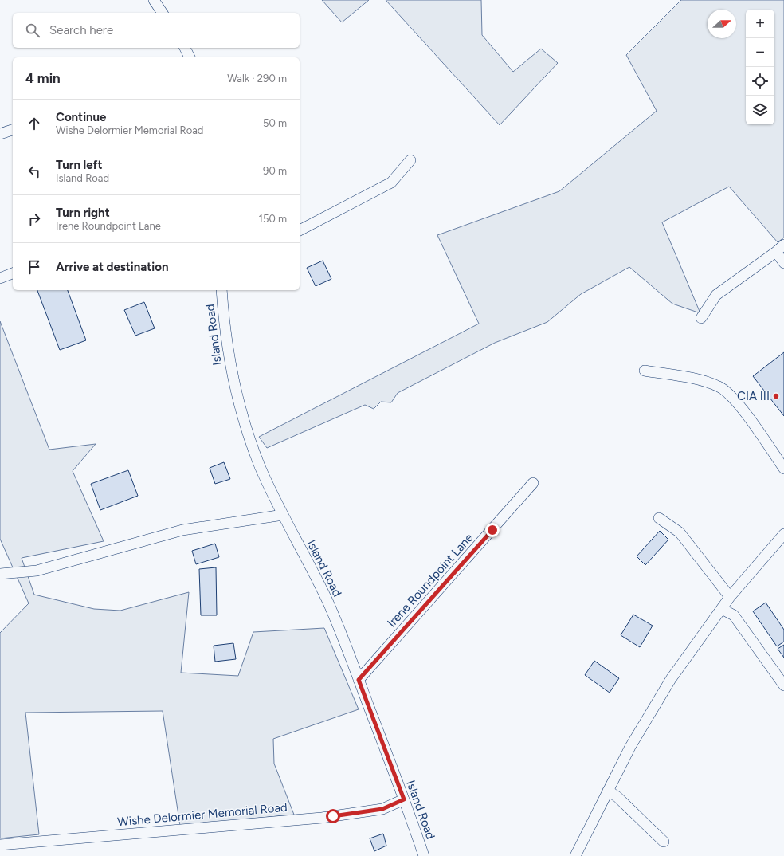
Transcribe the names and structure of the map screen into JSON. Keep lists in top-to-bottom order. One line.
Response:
{"streets":{"street":["Island Road","Irene Roundpoint Lane","Wishe Delormier Memorial Road"]},"crossings":[["Island Road","Irene Roundpoint Lane"],["Island Road","Wishe Delormier Memorial Road"]],"places":["CIA III"],"north":"right","page":{"map_buttons":["+","−"],"search":"Search here","heading":["4 min","Walk · 290 m"],"list":[["Continue","Wishe Delormier Memorial Road","50 m"],["Turn left","Island Road","90 m"],["Turn right","Irene Roundpoint Lane","150 m"],"Arrive at destination"]}}
